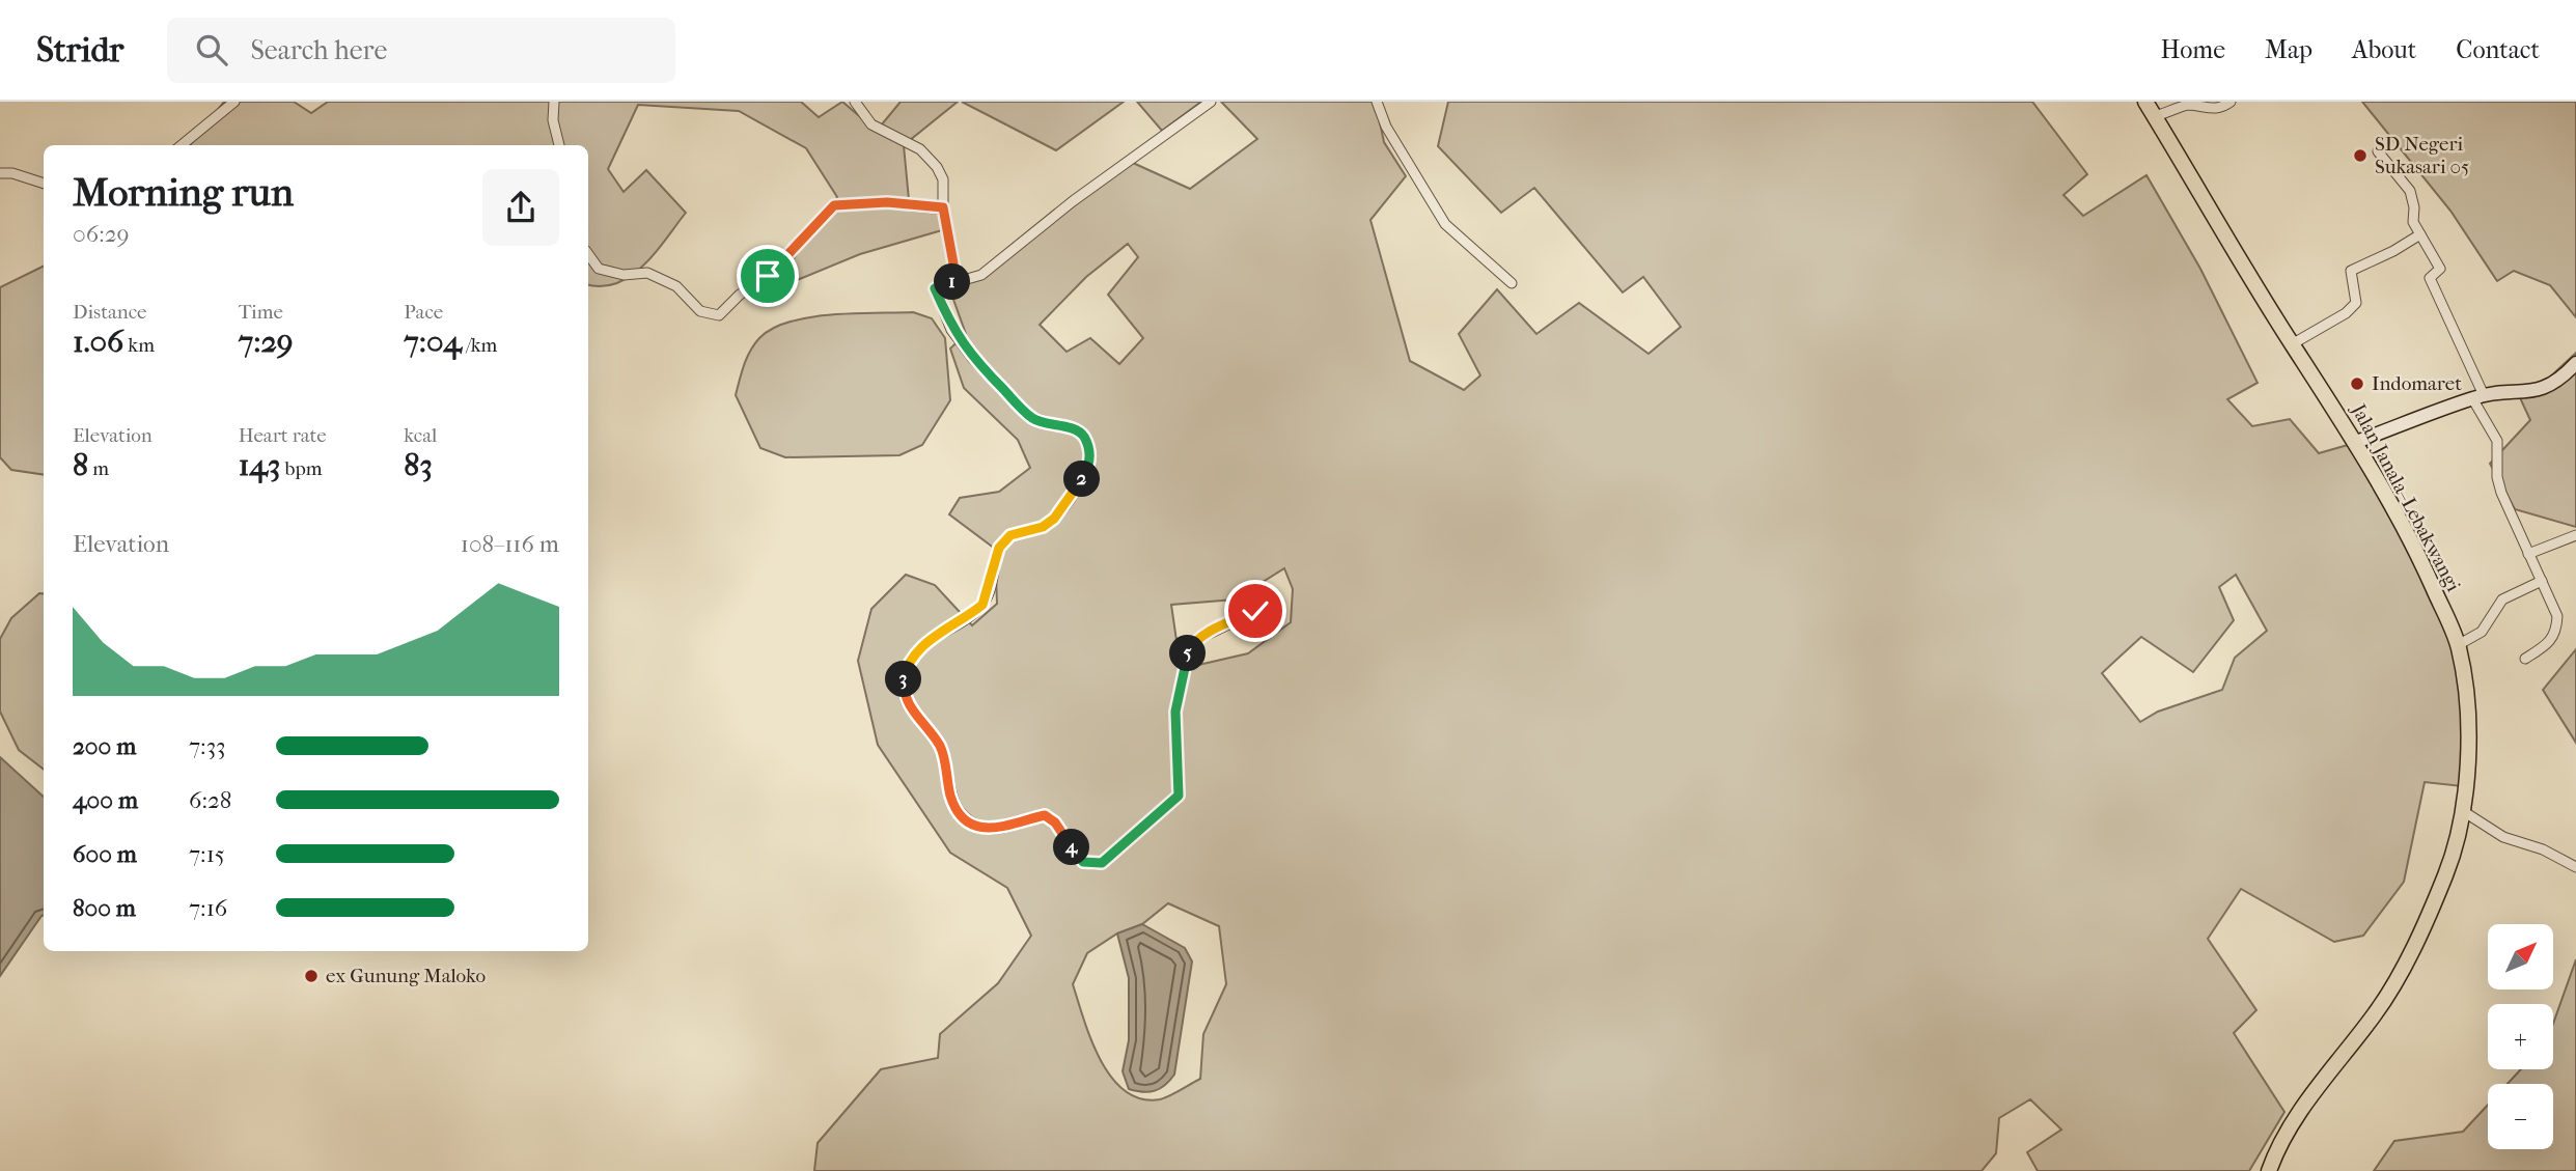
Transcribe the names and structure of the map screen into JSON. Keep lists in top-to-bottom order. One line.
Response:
{"streets":{"main road":["Jalan Janala–Lebakwangi"]},"places":["SD Negeri Sukasari 05","Indomaret","ex Gunung Maloko"],"north":"top right","page":{"header":"Stridr","search":"Search here","nav":["Home","Map","About","Contact"],"heading":["Morning run","06:29"],"pins":["1","2","5","3","4"],"stats":[["Distance","1.06 km"],["Time","7:29"],["Pace","7:04 /km"],["Elevation","8 m"],["Heart rate","143 bpm"],["kcal","83"]],"chart":["Elevation","108–116 m"],"list":[{"name":"200 m","note":"7:33"},{"name":"400 m","note":"6:28"},{"name":"600 m","note":"7:15"},{"name":"800 m","note":"7:16"}],"map_buttons":["+","−"]}}
